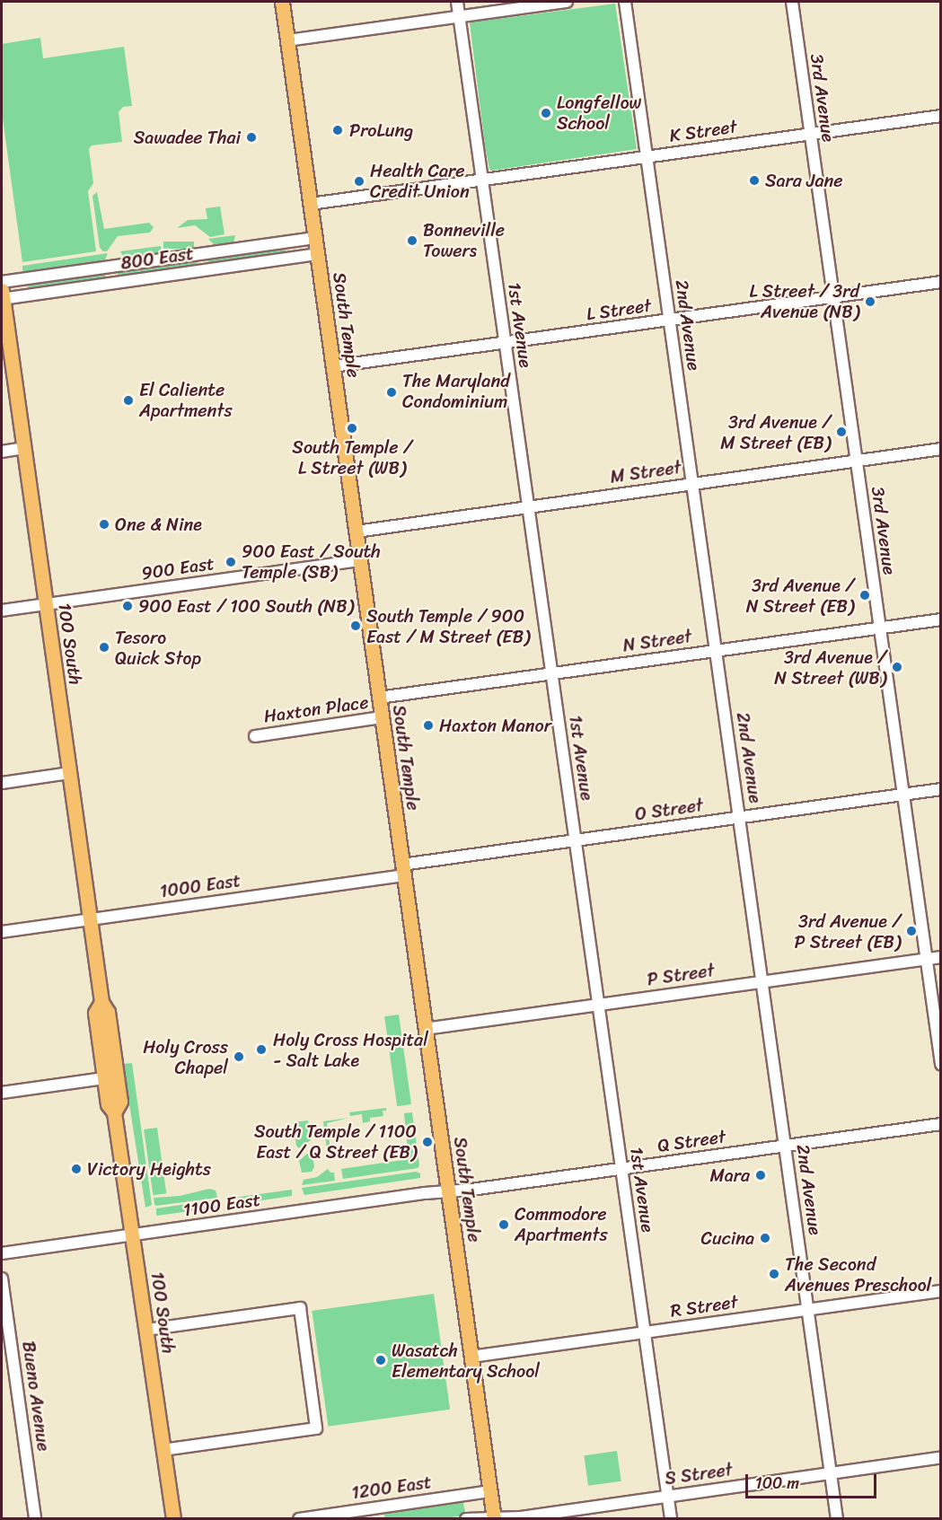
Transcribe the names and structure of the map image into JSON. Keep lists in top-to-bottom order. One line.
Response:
{"streets":{"main road":["South Temple","100 South"],"street":["3rd Avenue","K Street","800 East","L Street","1st Avenue","2nd Avenue","M Street","900 East","N Street","Haxton Place","O Street","1000 East","P Street","Q Street","1100 East","R Street","Bueno Avenue","S Street","1200 East"]},"crossings":[["3rd Avenue","K Street"],["3rd Avenue","L Street"],["3rd Avenue","M Street"],["3rd Avenue","N Street"],["3rd Avenue","O Street"],["3rd Avenue","P Street"],["K Street","South Temple"],["K Street","1st Avenue"],["K Street","2nd Avenue"],["800 East","South Temple"],["800 East","100 South"],["L Street","South Temple"],["L Street","1st Avenue"],["L Street","2nd Avenue"],["South Temple","M Street"],["South Temple","900 East"],["South Temple","N Street"],["South Temple","Haxton Place"],["South Temple","O Street"],["South Temple","1000 East"],["South Temple","P Street"],["South Temple","Q Street"],["South Temple","1100 East"],["South Temple","R Street"],["South Temple","S Street"],["South Temple","1200 East"],["1st Avenue","M Street"],["1st Avenue","N Street"],["1st Avenue","O Street"],["1st Avenue","P Street"],["1st Avenue","Q Street"],["1st Avenue","R Street"],["1st Avenue","S Street"],["2nd Avenue","M Street"],["2nd Avenue","N Street"],["2nd Avenue","O Street"],["2nd Avenue","P Street"],["2nd Avenue","Q Street"],["2nd Avenue","R Street"],["2nd Avenue","S Street"],["900 East","100 South"],["100 South","1000 East"],["100 South","1100 East"],["O Street","1000 East"],["Q Street","1100 East"]],"places":["Longfellow School","ProLung","Sawadee Thai","Sara Jane","Health Care Credit Union","Bonneville Towers","L Street / 3rd Avenue (NB)","The Maryland Condominium","El Caliente Apartments","South Temple / L Street (WB)","3rd Avenue / M Street (EB)","One & Nine","900 East / South Temple (SB)","3rd Avenue / N Street (EB)","900 East / 100 South (NB)","South Temple / 900 East / M Street (EB)","Tesoro Quick Stop","3rd Avenue / N Street (WB)","Haxton Manor","3rd Avenue / P Street (EB)","Holy Cross Hospital - Salt Lake","Holy Cross Chapel","South Temple / 1100 East / Q Street (EB)","Victory Heights","Mara","Commodore Apartments","Cucina","The Second Avenues Preschool","Wasatch Elementary School"],"scale_bar":"100 m"}
